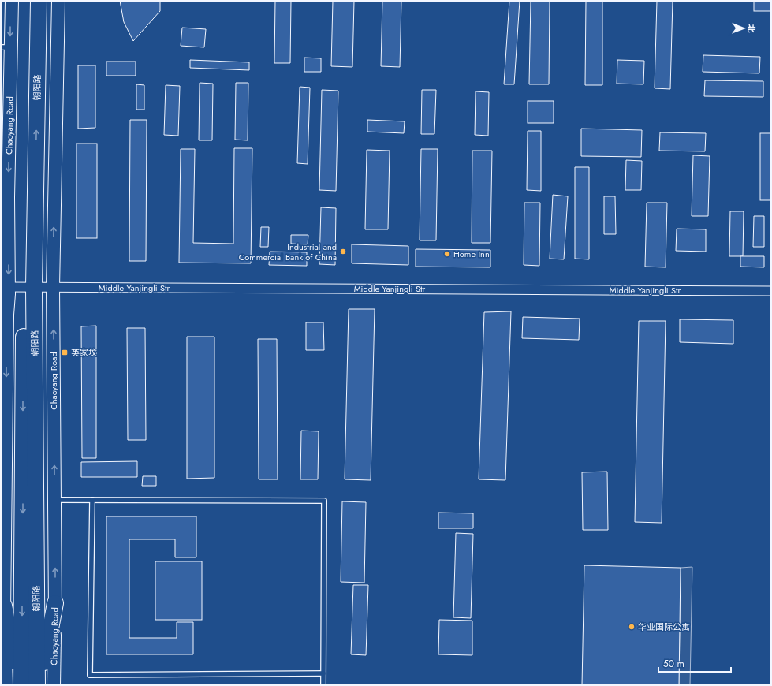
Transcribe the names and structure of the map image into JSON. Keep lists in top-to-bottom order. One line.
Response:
{"streets":{"highway":["朝阳路"],"street":["Chaoyang Road","Middle Yanjingli Str"]},"crossings":[["朝阳路","Chaoyang Road"],["朝阳路","Middle Yanjingli Str"],["Chaoyang Road","Middle Yanjingli Str"]],"places":{"other":["Industrial and Commercial Bank of China","Home Inn","华业国际公寓"],"transit":["英家坟"]},"scale_bar":"50 m","north":"right"}
